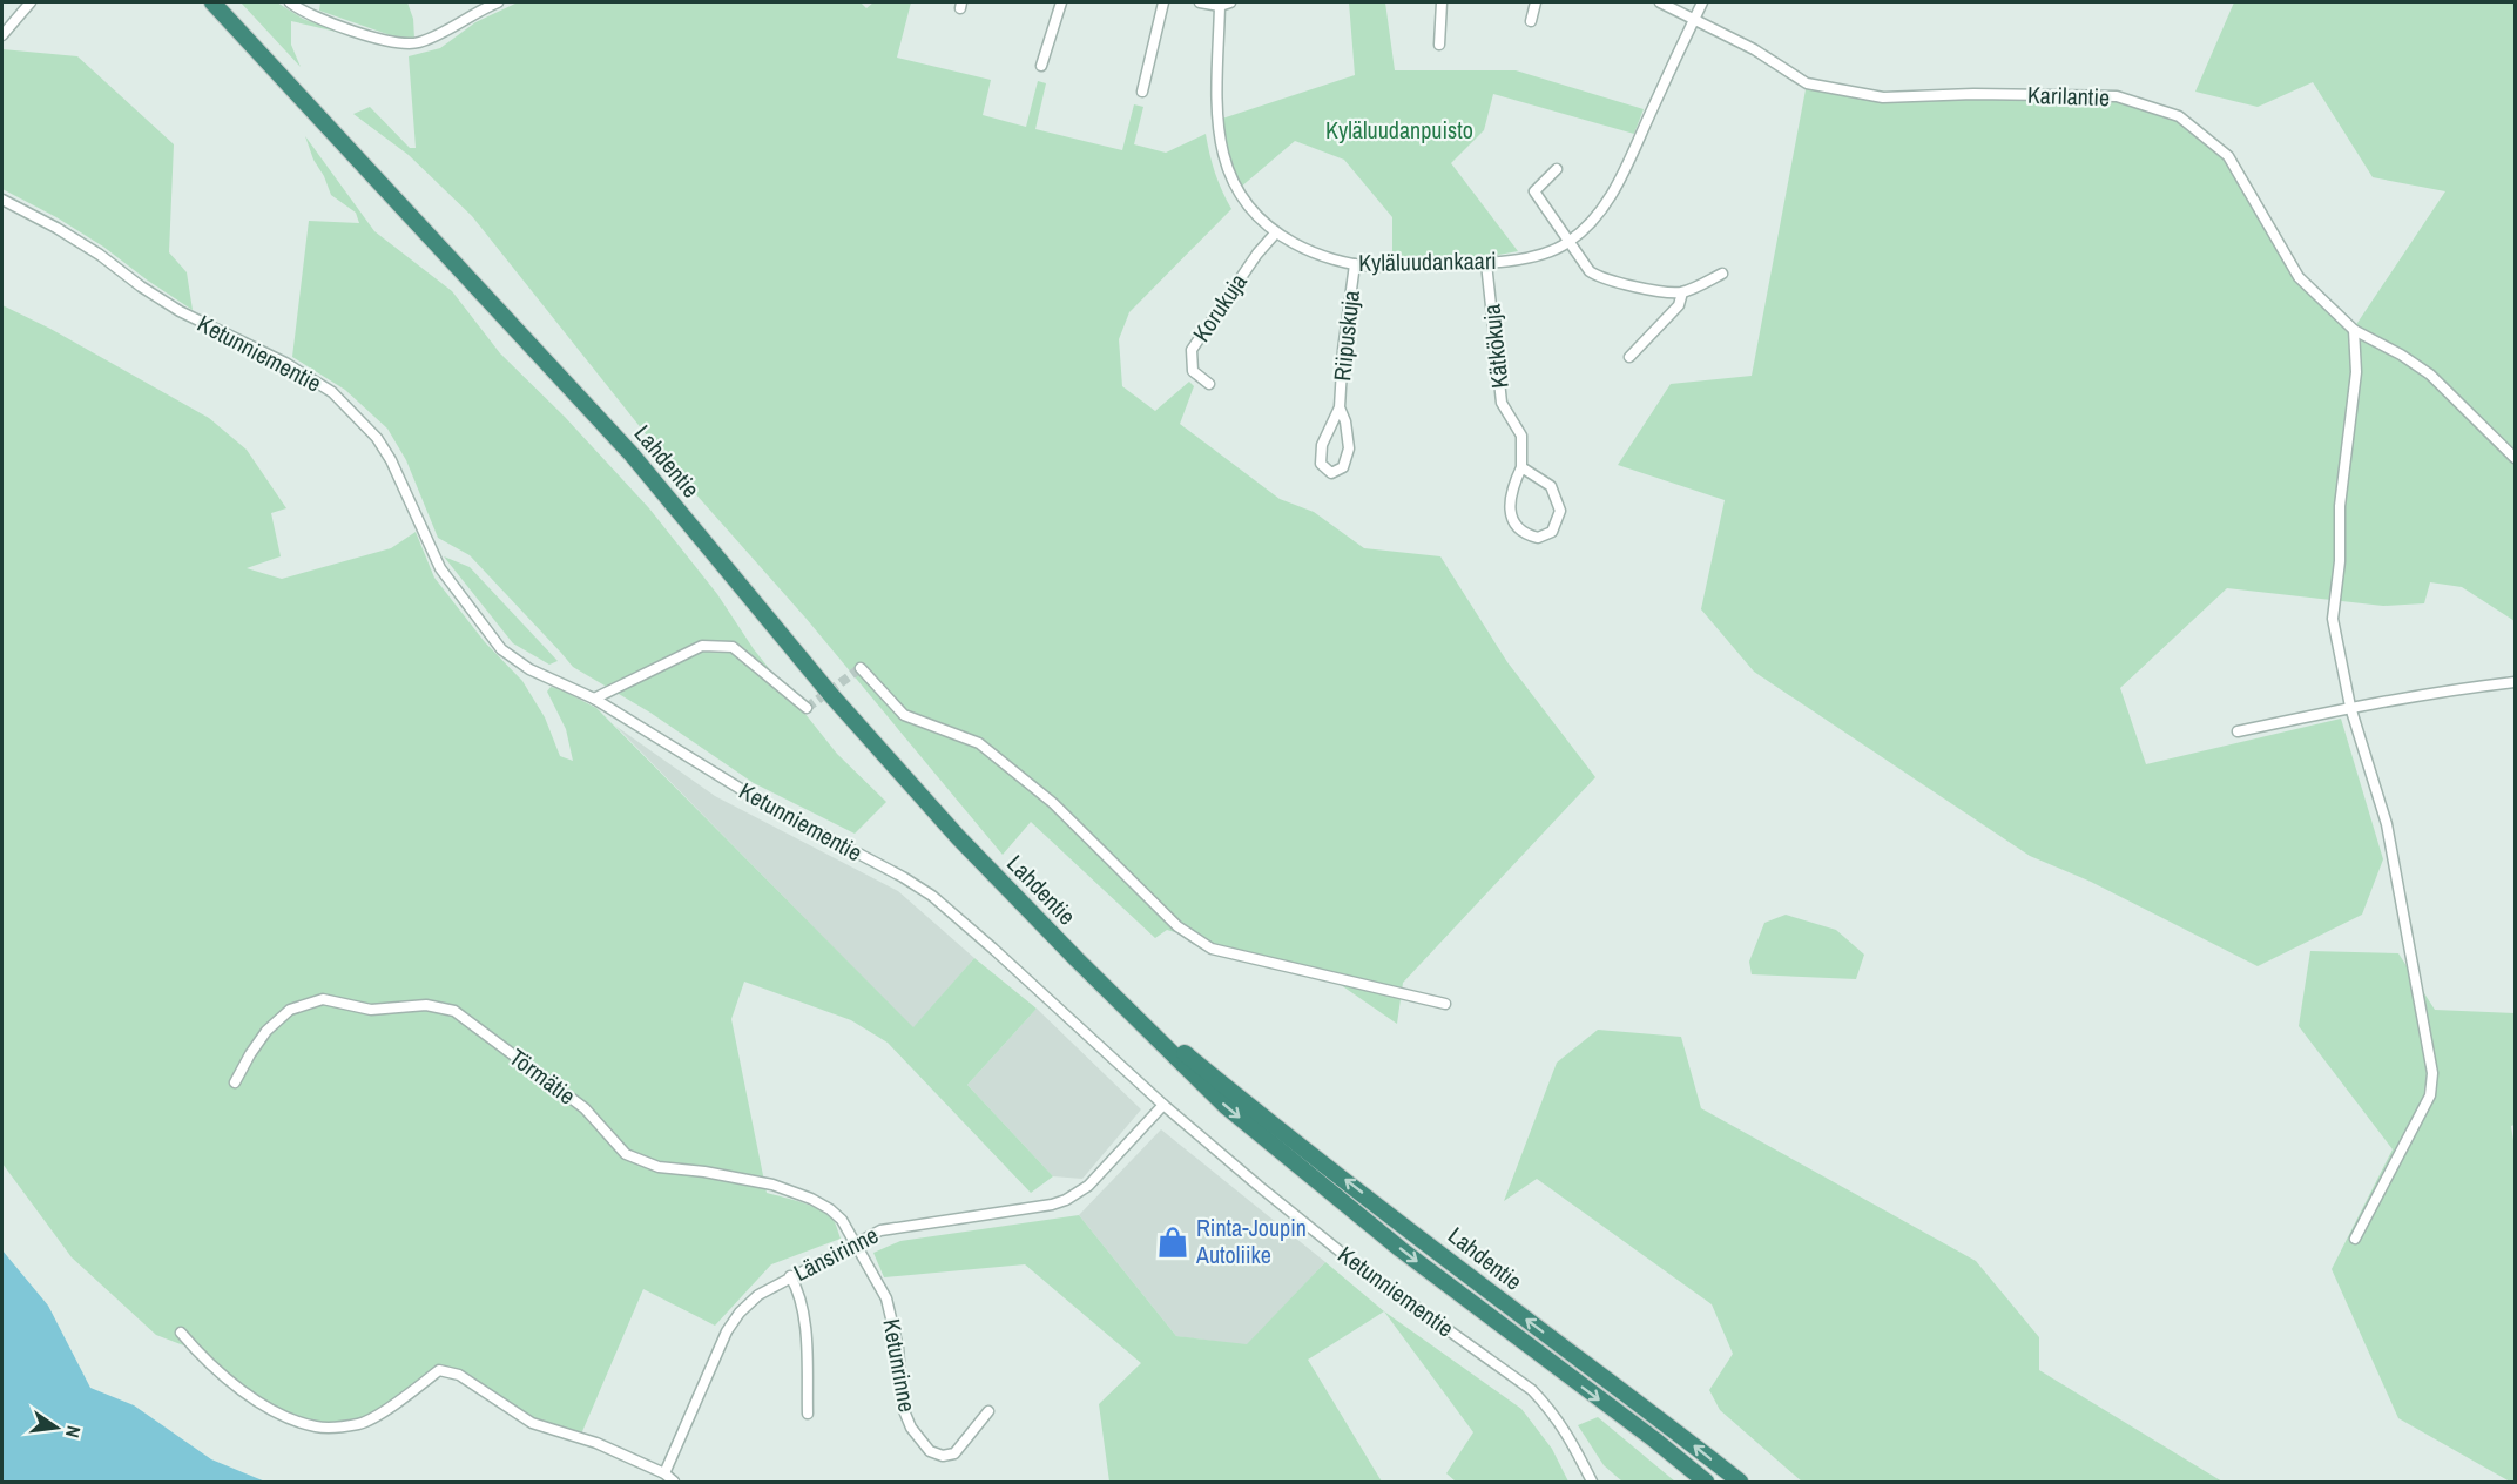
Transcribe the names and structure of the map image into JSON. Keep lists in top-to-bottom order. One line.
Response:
{"streets":{"highway":["Lahdentie"],"street":["Karilantie","Kyläluudankaari","Korukuja","Riipuskuja","Kätkökuja","Ketunniementie","Törmätie","Länsirinne","Ketunrinne"]},"crossings":[["Karilantie","Kyläluudankaari"],["Kyläluudankaari","Korukuja"],["Kyläluudankaari","Riipuskuja"],["Kyläluudankaari","Kätkökuja"],["Ketunniementie","Länsirinne"],["Törmätie","Länsirinne"],["Törmätie","Ketunrinne"],["Länsirinne","Ketunrinne"]],"parks":["Kyläluudanpuisto"],"places":{"shop":["Rinta-Joupin Autoliike"]},"north":"right"}
